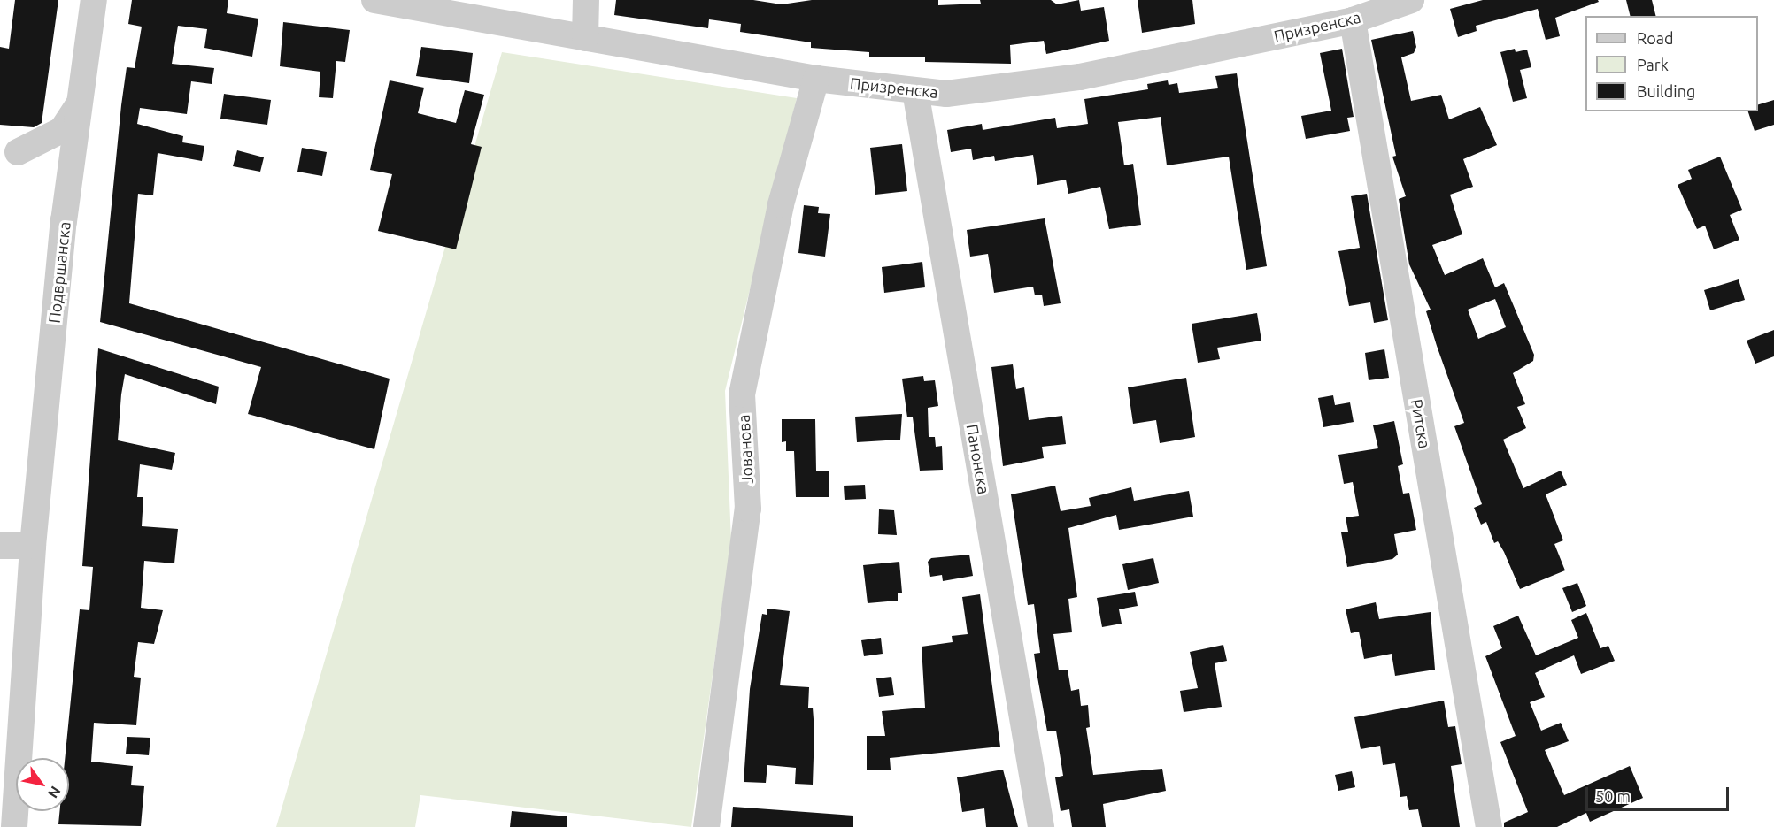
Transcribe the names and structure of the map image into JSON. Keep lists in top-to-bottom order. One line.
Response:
{"streets":{"street":["Призренска","Подвршанска","Ритска","Јованова","Панонска"]},"crossings":[["Призренска","Ритска"],["Призренска","Јованова"],["Призренска","Панонска"]],"legend":["Road","Park","Building"],"scale_bar":"50 m","north":"bottom right"}
